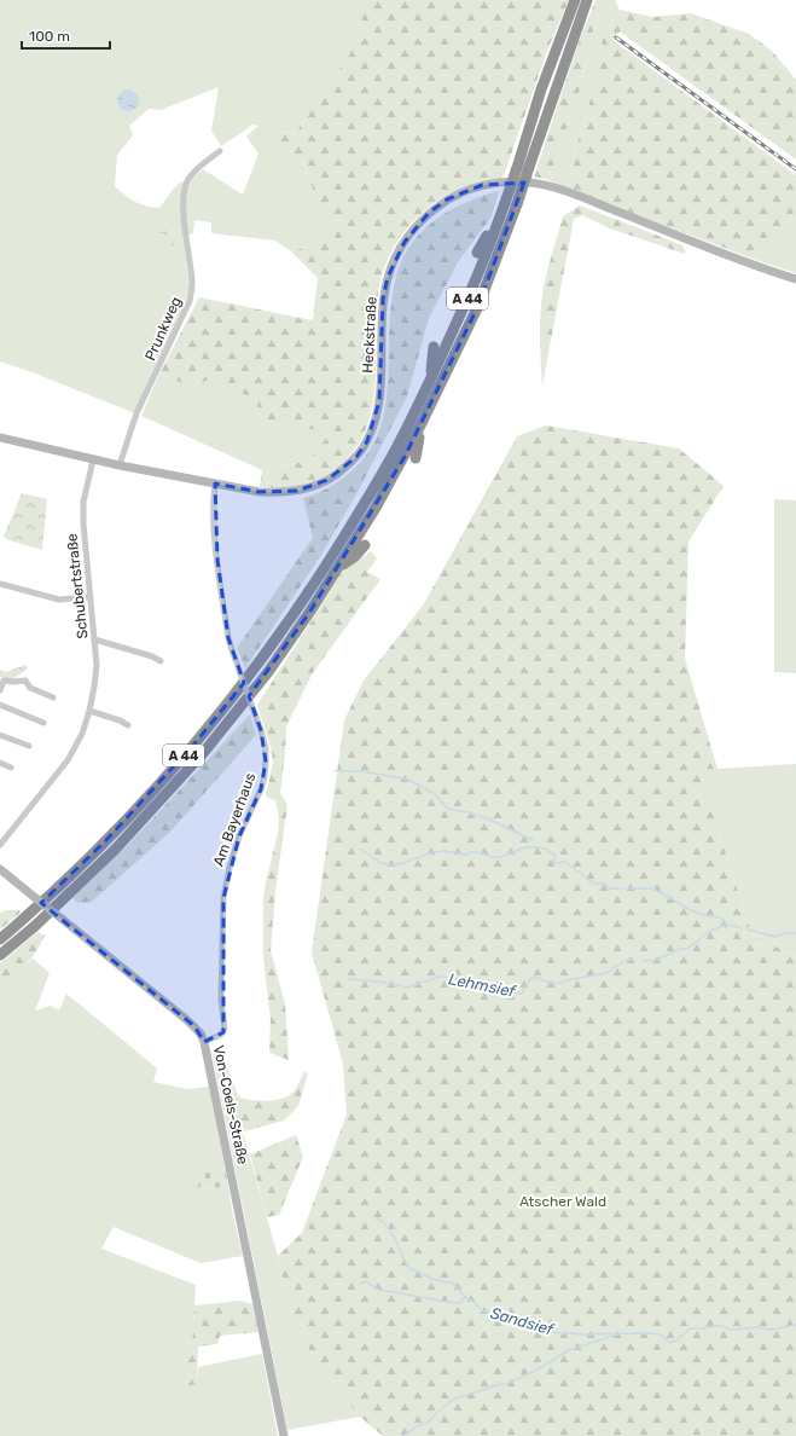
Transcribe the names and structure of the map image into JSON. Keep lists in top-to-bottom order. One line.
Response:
{"streets":{"highway":["A 44"],"main road":["Heckstraße","Von-Coels-Straße"],"street":["Prunkweg","Schubertstraße","Am Bayerhaus"]},"crossings":[["Prunkweg","Heckstraße"],["Heckstraße","Schubertstraße"],["Heckstraße","Am Bayerhaus"],["Am Bayerhaus","Von-Coels-Straße"]],"water":["Lehmsief","Sandsief"],"parks":["Atscher Wald"],"scale_bar":"100 m"}
